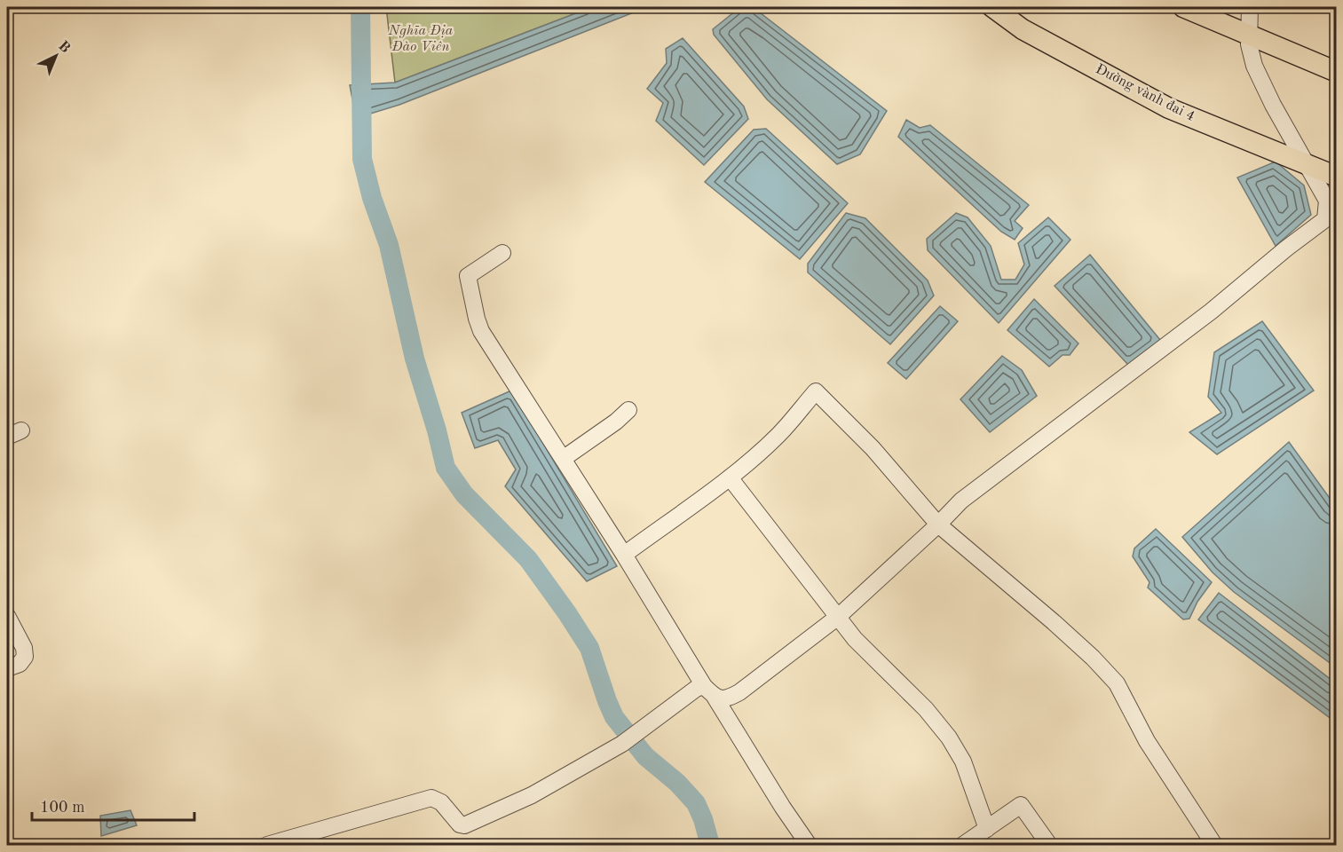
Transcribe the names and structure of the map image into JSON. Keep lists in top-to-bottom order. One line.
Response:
{"streets":{"main road":["Đường vành đai 4"]},"parks":["Nghĩa Địa Đào Viên"],"scale_bar":"100 m","north":"top right"}
